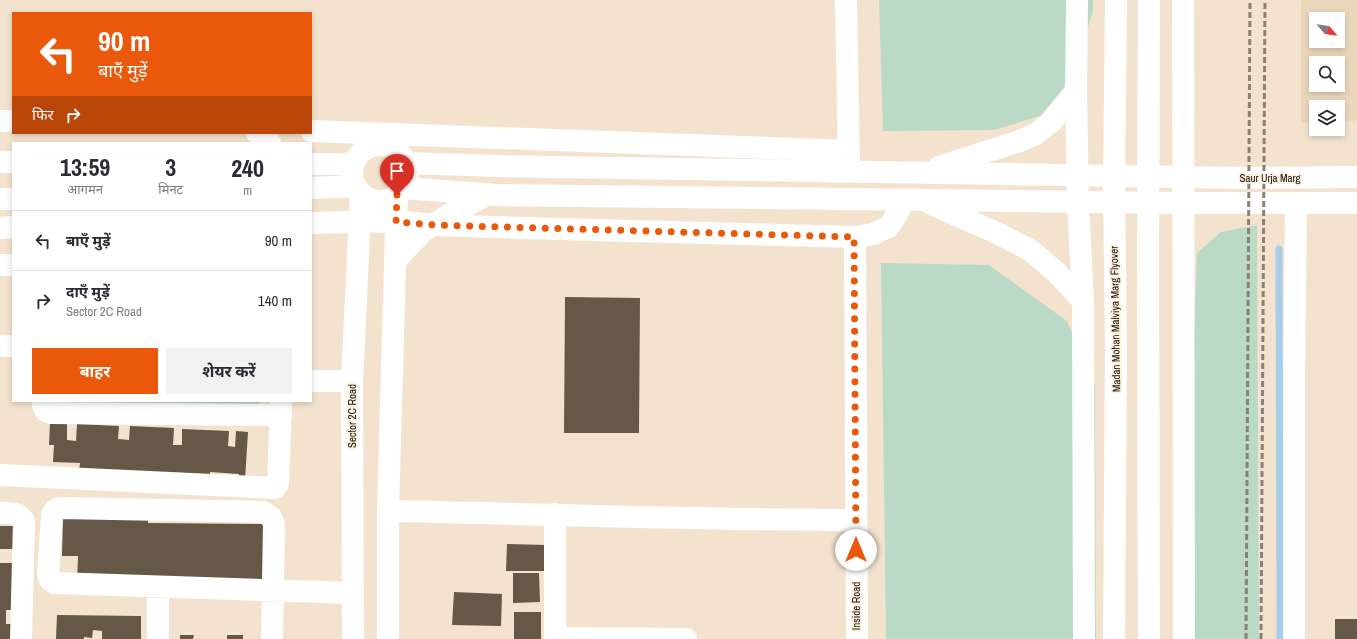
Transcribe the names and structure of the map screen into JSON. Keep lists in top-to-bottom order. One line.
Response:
{"streets":{"street":["Saur Urja Marg","Madan Mohan Malviya Marg Flyover","Sector 2C Road","Inside Road"]},"north":"bottom right","page":{"turn":["90 m","बाएँ मुड़ें"],"then":"फिर","eta":["13:59","आगमन","3","मिनट","240","m"],"list":[{"name":"बाएँ मुड़ें","value":"90 m"},{"name":"दाएँ मुड़ें","note":"Sector 2C Road","value":"140 m"}],"buttons":["बाहर","शेयर करें"]}}
